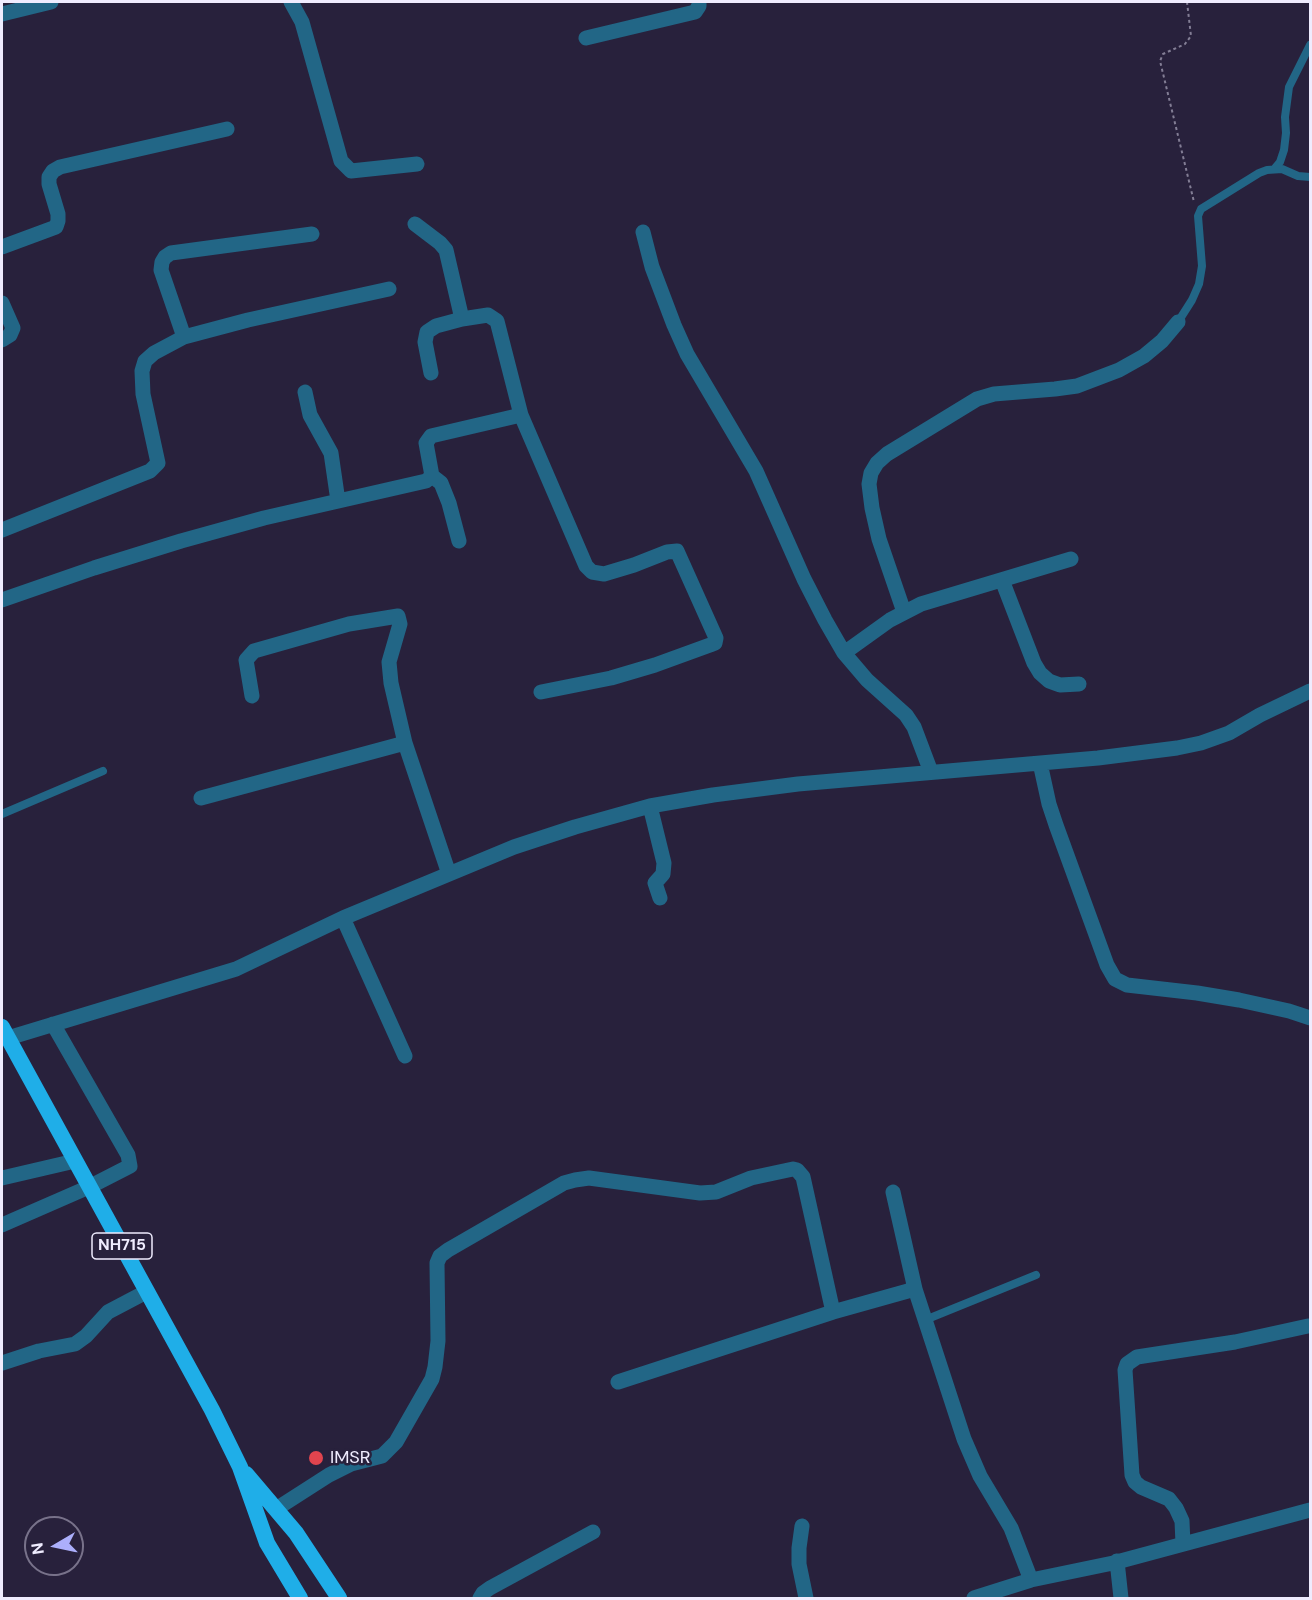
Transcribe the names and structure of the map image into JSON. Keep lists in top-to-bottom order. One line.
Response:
{"streets":{"highway":["NH715"]},"places":["IMSR"],"north":"left"}
